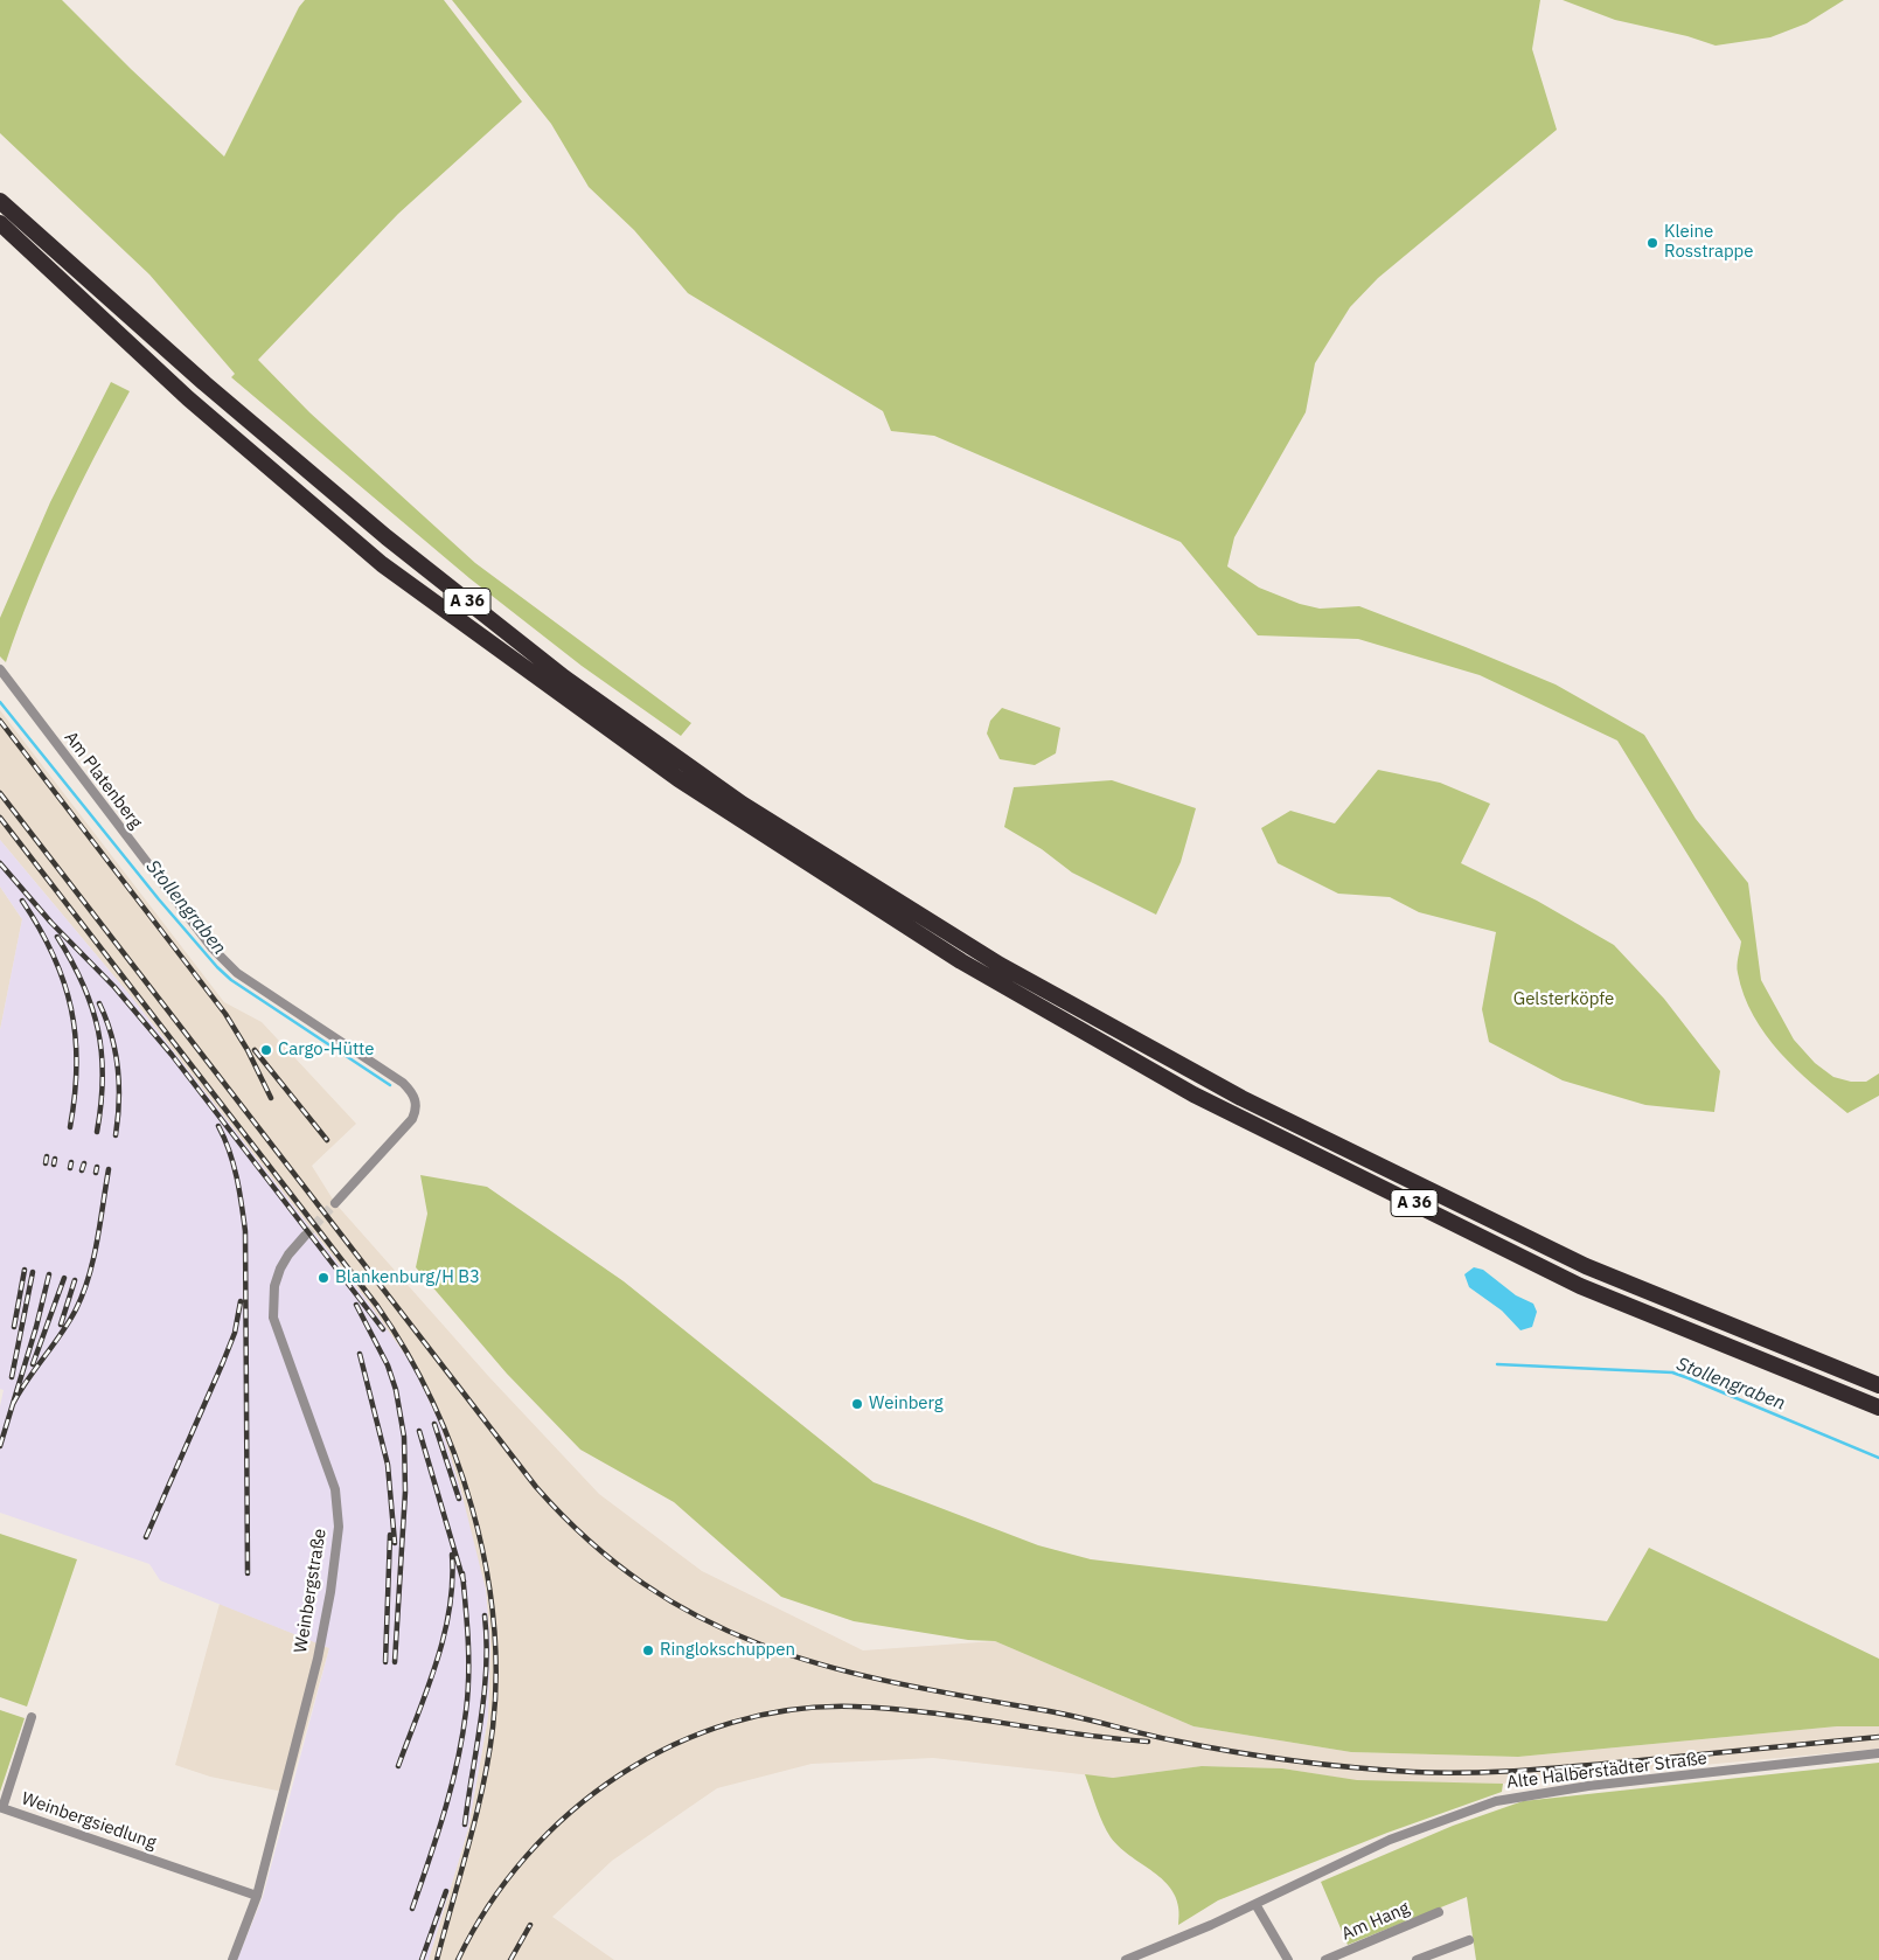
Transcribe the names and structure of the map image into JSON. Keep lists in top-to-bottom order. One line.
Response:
{"streets":{"highway":["A 36"],"street":["Am Platenberg","Weinbergstraße","Alte Halberstädter Straße","Weinbergsiedlung","Am Hang"]},"crossings":[["Weinbergstraße","Weinbergsiedlung"]],"water":["Stollengraben"],"parks":["Gelsterköpfe"],"places":["Kleine Rosstrappe","Cargo-Hütte","Blankenburg/H B3","Weinberg","Ringlokschuppen"]}
